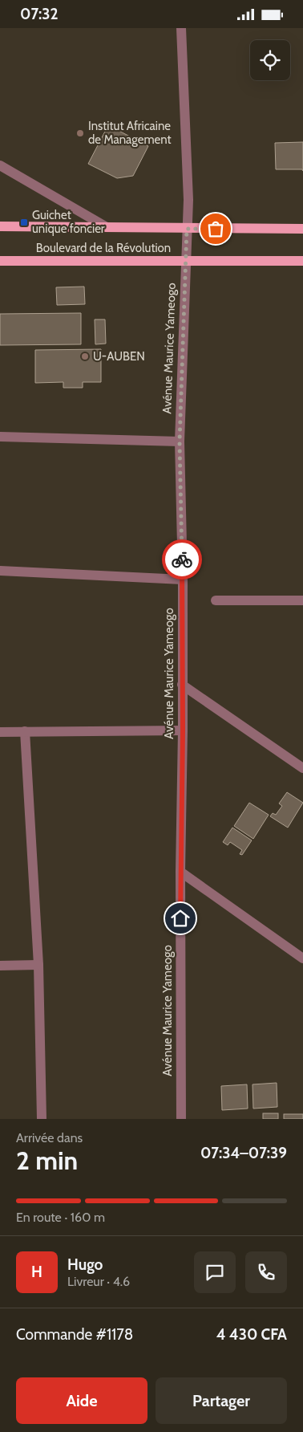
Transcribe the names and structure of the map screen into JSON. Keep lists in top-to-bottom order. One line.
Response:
{"streets":{"main road":["Boulevard de la Révolution"],"street":["Avénue Maurice Yameogo"]},"crossings":[["Boulevard de la Révolution","Avénue Maurice Yameogo"]],"places":{"other":["Institut Africaine de Management","U-AUBEN"],"transit":["Guichet unique foncier"]},"page":{"status":"07:32","heading":["2 min","Arrivée dans","07:34–07:39"],"panel":["Hugo","Livreur · 4.6","Commande #1178","4 430 CFA"],"bar":"En route · 160 m","round":"H","buttons":["Aide","Partager"]}}
